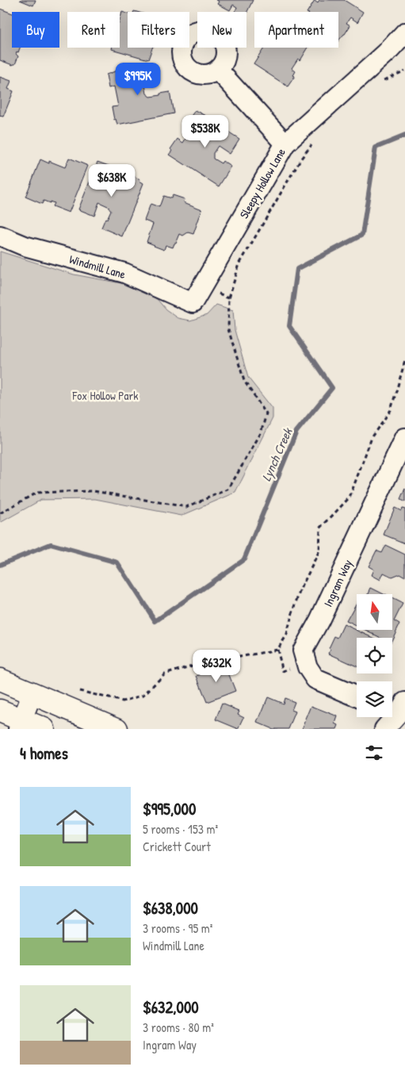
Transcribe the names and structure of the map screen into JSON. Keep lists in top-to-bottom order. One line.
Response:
{"streets":{"street":["Sleepy Hollow Lane","Windmill Lane","Ingram Way"]},"crossings":[["Sleepy Hollow Lane","Windmill Lane"]],"water":["Lynch Creek"],"parks":["Fox Hollow Park"],"north":"top","page":{"chip":["Buy","Rent","Filters","New","Apartment"],"price":["$995K","$538K","$638K","$632K"],"heading":"4 homes","list":[{"name":"$995,000","note":"5 rooms · 153 m² · Crickett Court"},{"name":"$638,000","note":"3 rooms · 95 m² · Windmill Lane"},{"name":"$632,000","note":"3 rooms · 80 m² · Ingram Way"}]}}
